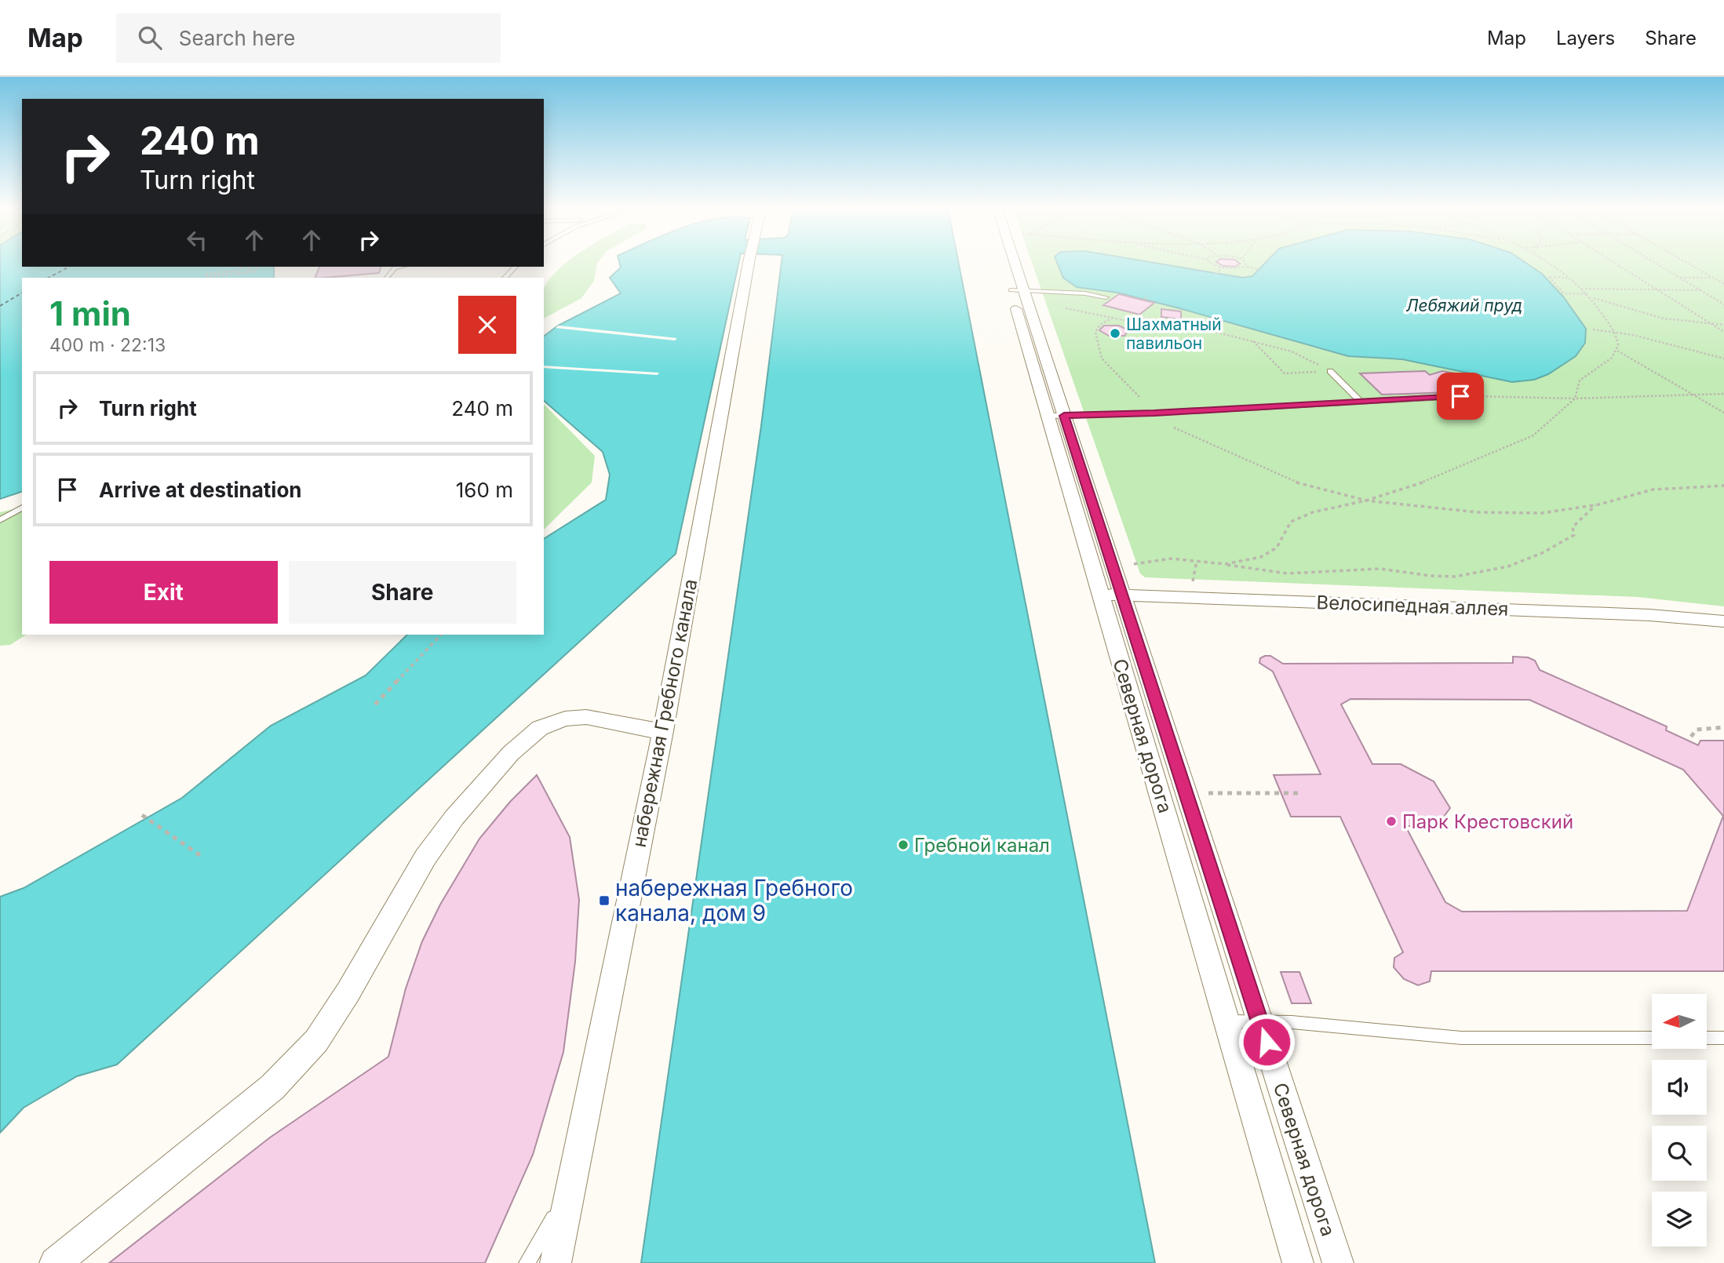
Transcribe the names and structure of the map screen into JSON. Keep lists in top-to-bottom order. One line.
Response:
{"streets":{"street":["Велосипедная аллея","набережная Гребного канала","Северная дорога"]},"crossings":[["Велосипедная аллея","Северная дорога"]],"water":["Лебяжий пруд"],"places":{"other":["Шахматный павильон","Парк Крестовский","Гребной канал"],"transit":["набережная Гребного канала, дом 9"]},"north":"left","page":{"header":"Map","search":"Search here","nav":["Map","Layers","Share"],"turn":["240 m","Turn right"],"heading":["1 min","400 m · 22:13"],"list":[{"name":"Turn right","value":"240 m"},{"name":"Arrive at destination","value":"160 m"}],"buttons":["Exit","Share"]}}
